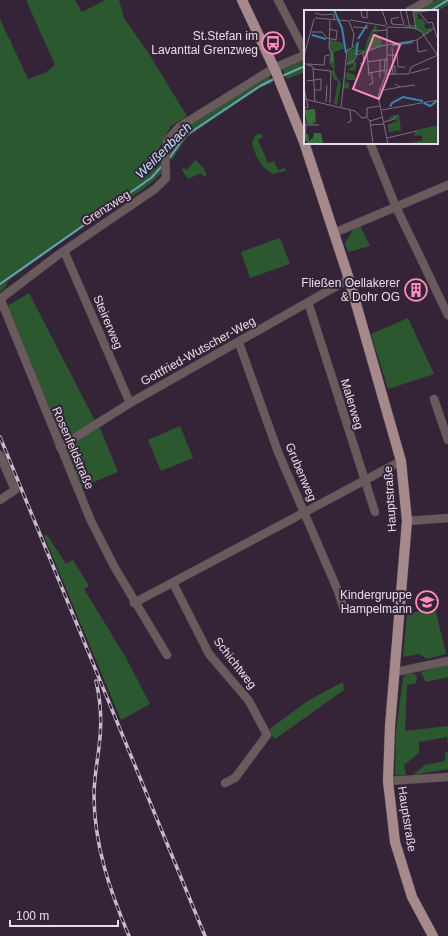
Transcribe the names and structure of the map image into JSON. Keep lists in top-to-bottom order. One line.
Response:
{"streets":{"main road":["Hauptstraße"],"street":["Grenzweg","Steirerweg","Gottfried-Wutscher-Weg","Malerweg","Rosenfeldstraße","Grubenweg","Schichtweg"]},"crossings":[["Grenzweg","Steirerweg"],["Grenzweg","Rosenfeldstraße"],["Grenzweg","Hauptstraße"],["Steirerweg","Gottfried-Wutscher-Weg"],["Gottfried-Wutscher-Weg","Malerweg"],["Gottfried-Wutscher-Weg","Rosenfeldstraße"],["Gottfried-Wutscher-Weg","Grubenweg"],["Gottfried-Wutscher-Weg","Hauptstraße"]],"water":["Weißenbach"],"places":{"bus stop":["St.Stefan im Lavanttal Grenzweg"],"building":["Fließen Oellakerer & Dohr OG"],"school or university":["Kindergruppe Hampelmann"]},"scale_bar":"100 m"}
